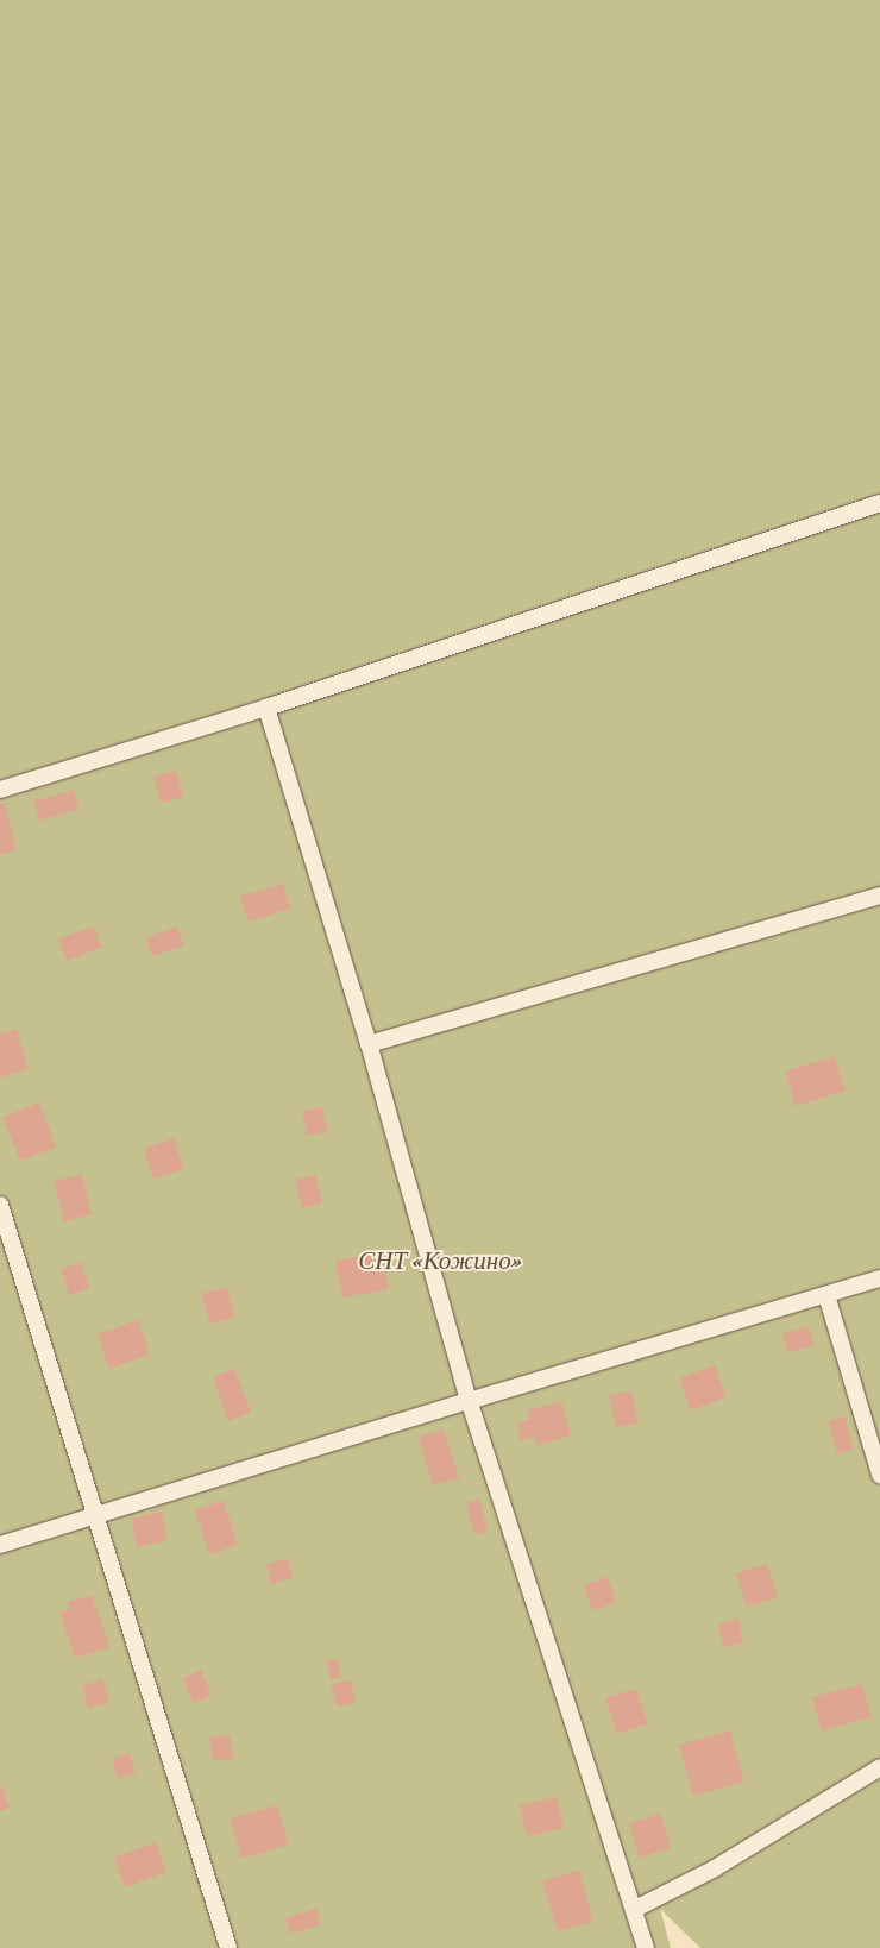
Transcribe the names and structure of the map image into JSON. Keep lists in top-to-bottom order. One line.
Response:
{"parks":["СНТ «Кожино»"]}
